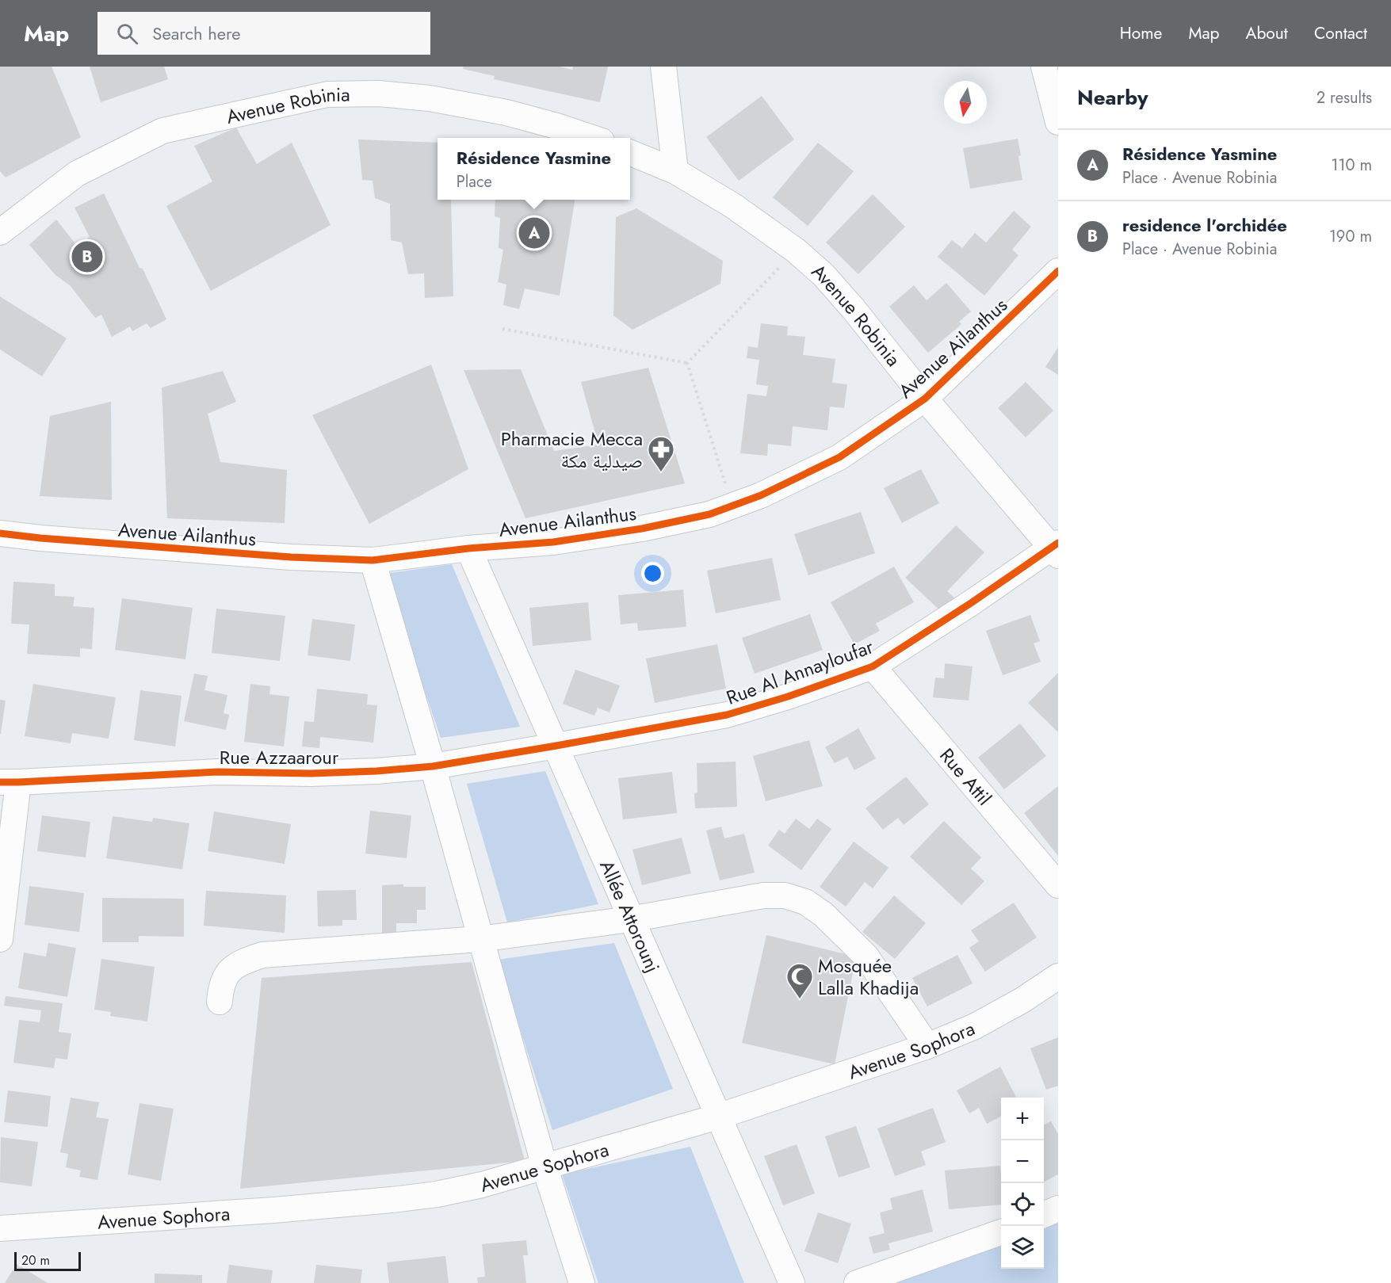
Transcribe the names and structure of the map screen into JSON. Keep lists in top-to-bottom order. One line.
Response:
{"streets":{"street":["Avenue Robinia","Avenue Ailanthus","Rue Al Annayloufar","Rue Azzaarour","Rue Attil","Allée Attorounj","Avenue Sophora"]},"crossings":[["Avenue Robinia","Avenue Ailanthus"],["Avenue Robinia","Rue Al Annayloufar"],["Avenue Ailanthus","Allée Attorounj"],["Rue Al Annayloufar","Rue Azzaarour"],["Rue Al Annayloufar","Rue Attil"],["Rue Al Annayloufar","Allée Attorounj"],["Rue Azzaarour","Allée Attorounj"],["Allée Attorounj","Avenue Sophora"]],"places":{"pharmacy":["Pharmacie Mecca صيدلية مكة"],"mosque":["Mosquée Lalla Khadija"]},"scale_bar":"20 m","north":"bottom","page":{"header":"Map","search":"Search here","nav":["Home","Map","About","Contact"],"heading":["Nearby","2 results"],"list":[{"mark":"A","name":"Résidence Yasmine","note":"Place · Avenue Robinia","value":"110 m"},{"mark":"B","name":"residence l'orchidée","note":"Place · Avenue Robinia","value":"190 m"}],"popup":["Résidence Yasmine","Place"],"pins":["A","B"],"map_buttons":["+","−"],"scale":"20 m"}}
